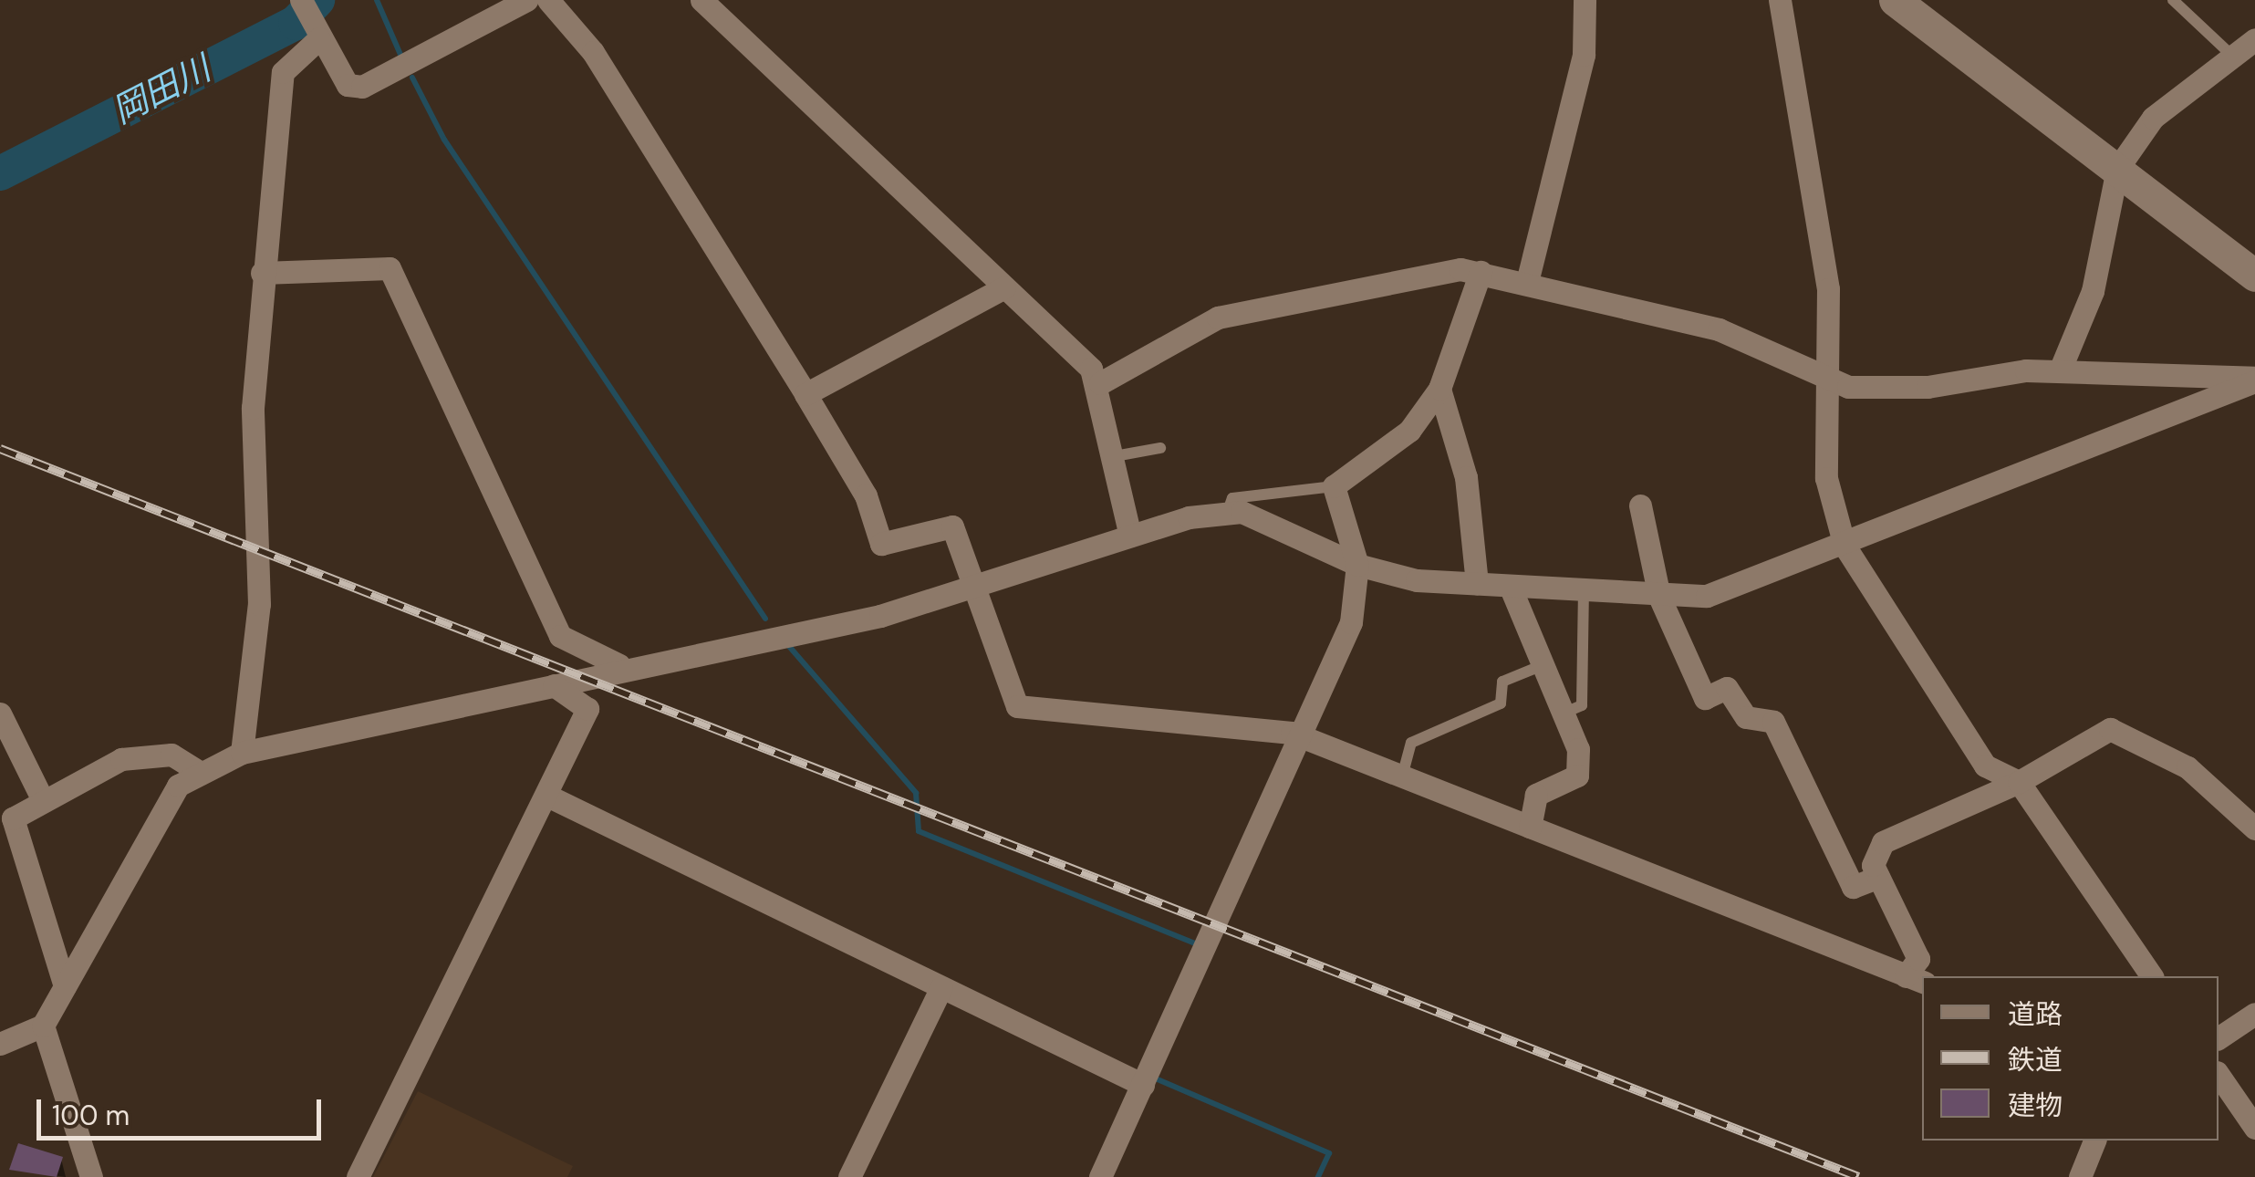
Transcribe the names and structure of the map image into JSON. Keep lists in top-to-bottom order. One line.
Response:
{"water":["岡田川"],"legend":["道路","鉄道","建物"],"scale_bar":"100 m"}
